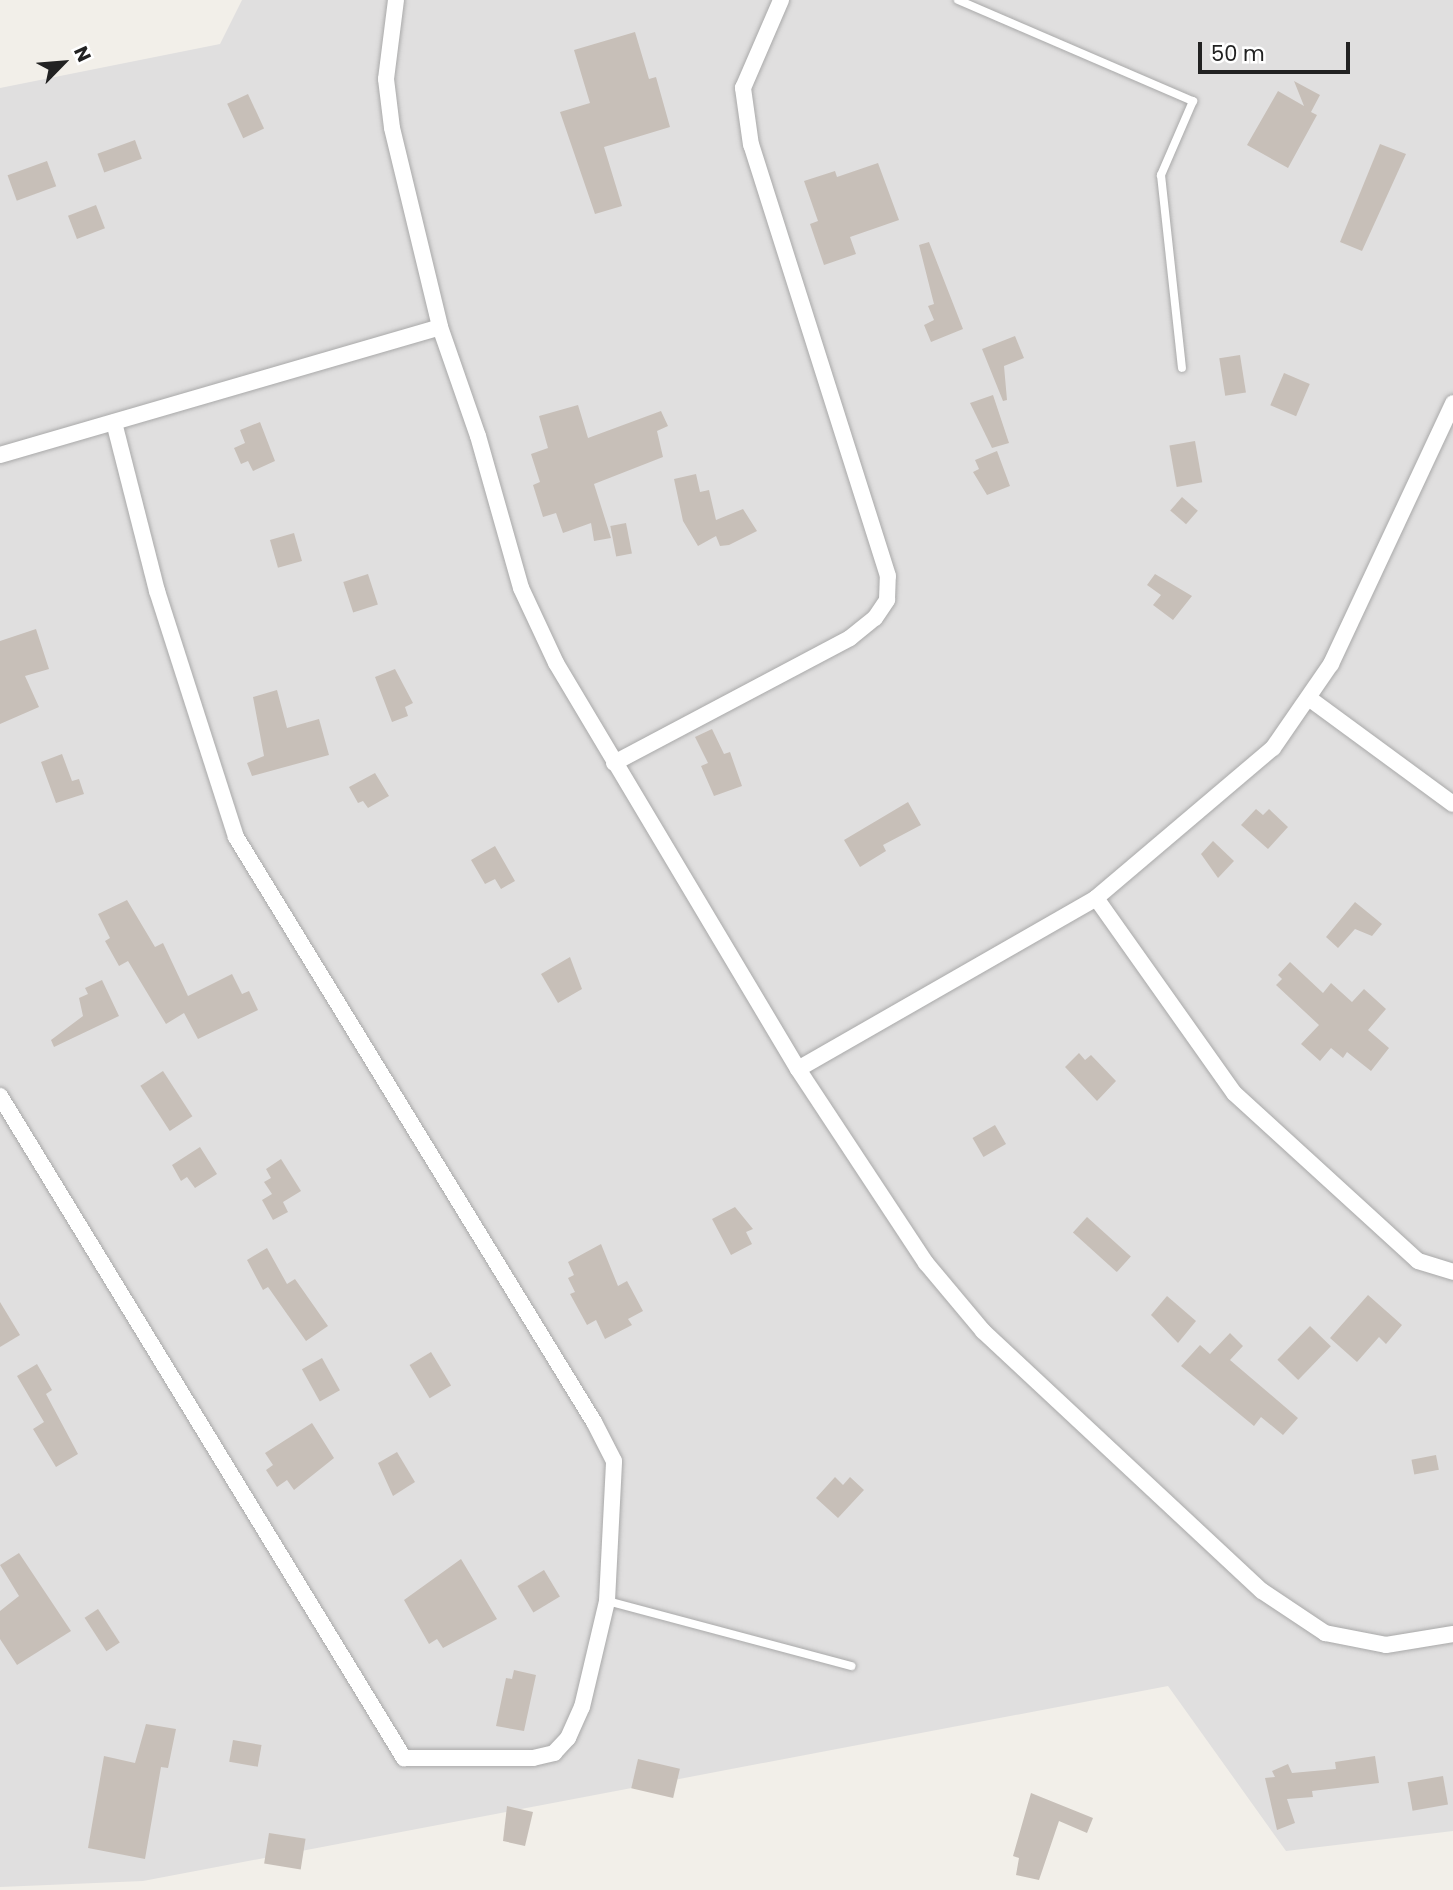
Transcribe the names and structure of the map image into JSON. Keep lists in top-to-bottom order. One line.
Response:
{"scale_bar":"50 m","north":"top right"}
